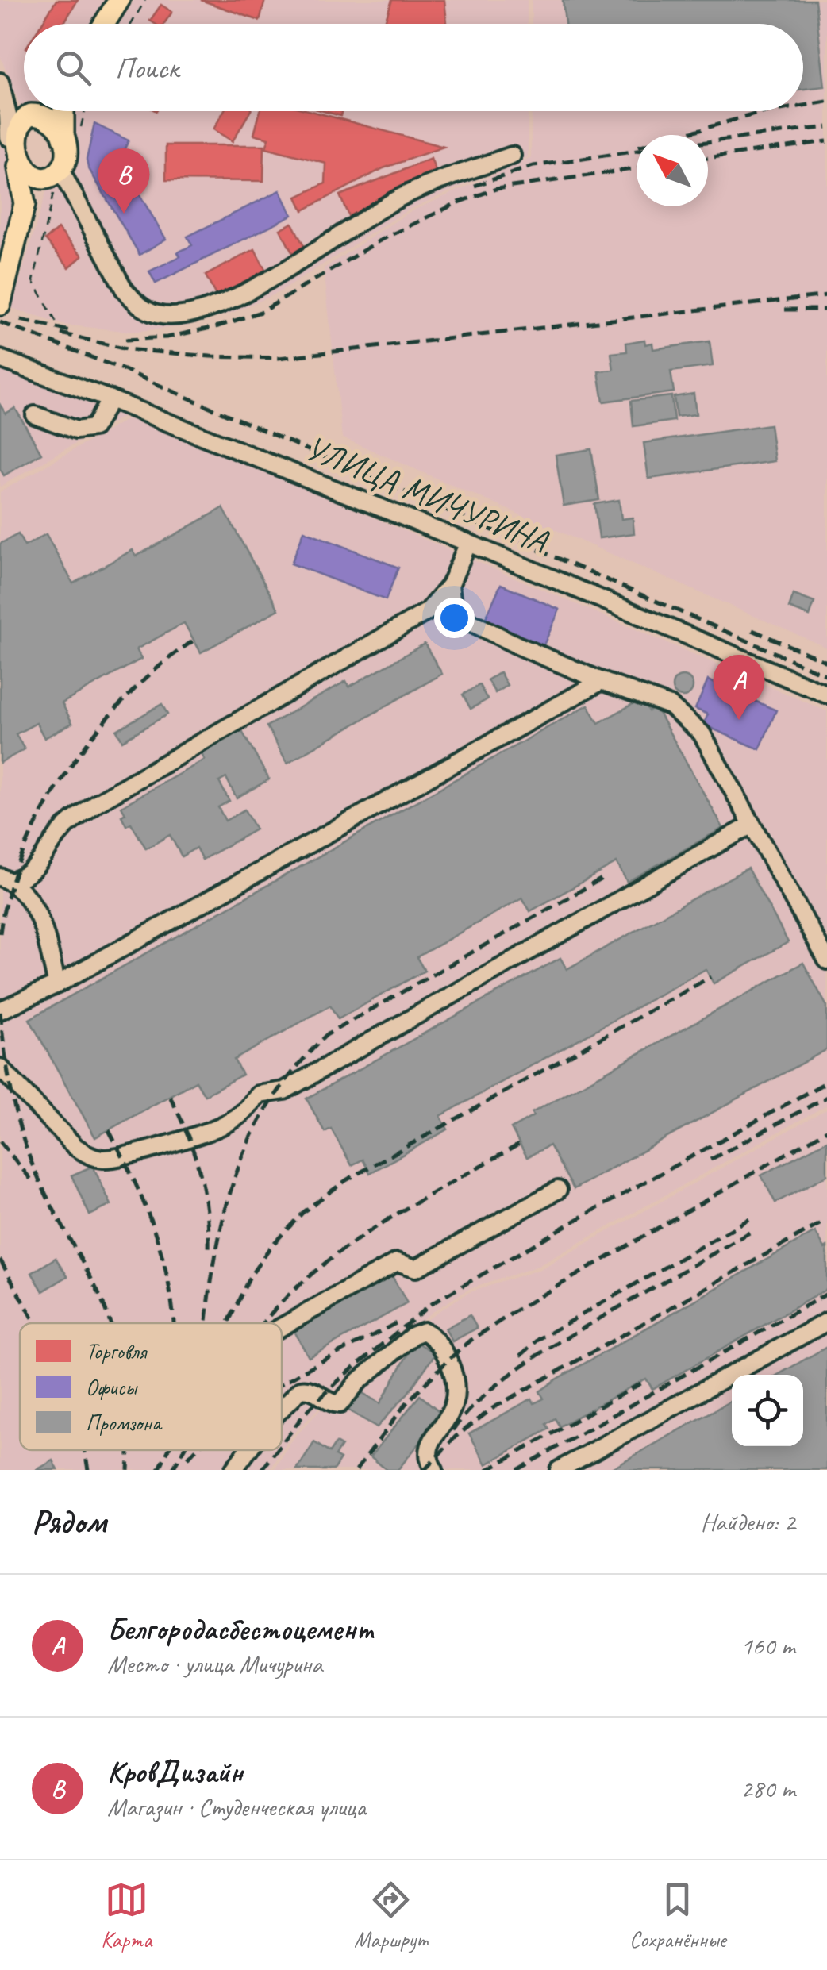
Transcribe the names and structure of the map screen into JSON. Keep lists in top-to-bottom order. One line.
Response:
{"streets":{"street":["УЛИЦА МИЧУРИНА"]},"legend":["Торговля","Офисы","Промзона"],"north":"top left","page":{"search":"Поиск","pins":["B","A"],"heading":["Рядом","Найдено: 2"],"list":[{"mark":"A","name":"Белгородасбестоцемент","note":"Место · улица Мичурина","value":"160 m"},{"mark":"B","name":"КровДизайн","note":"Магазин · Студенческая улица","value":"280 m"}],"nav":["Карта","Маршрут","Сохранённые"]}}
